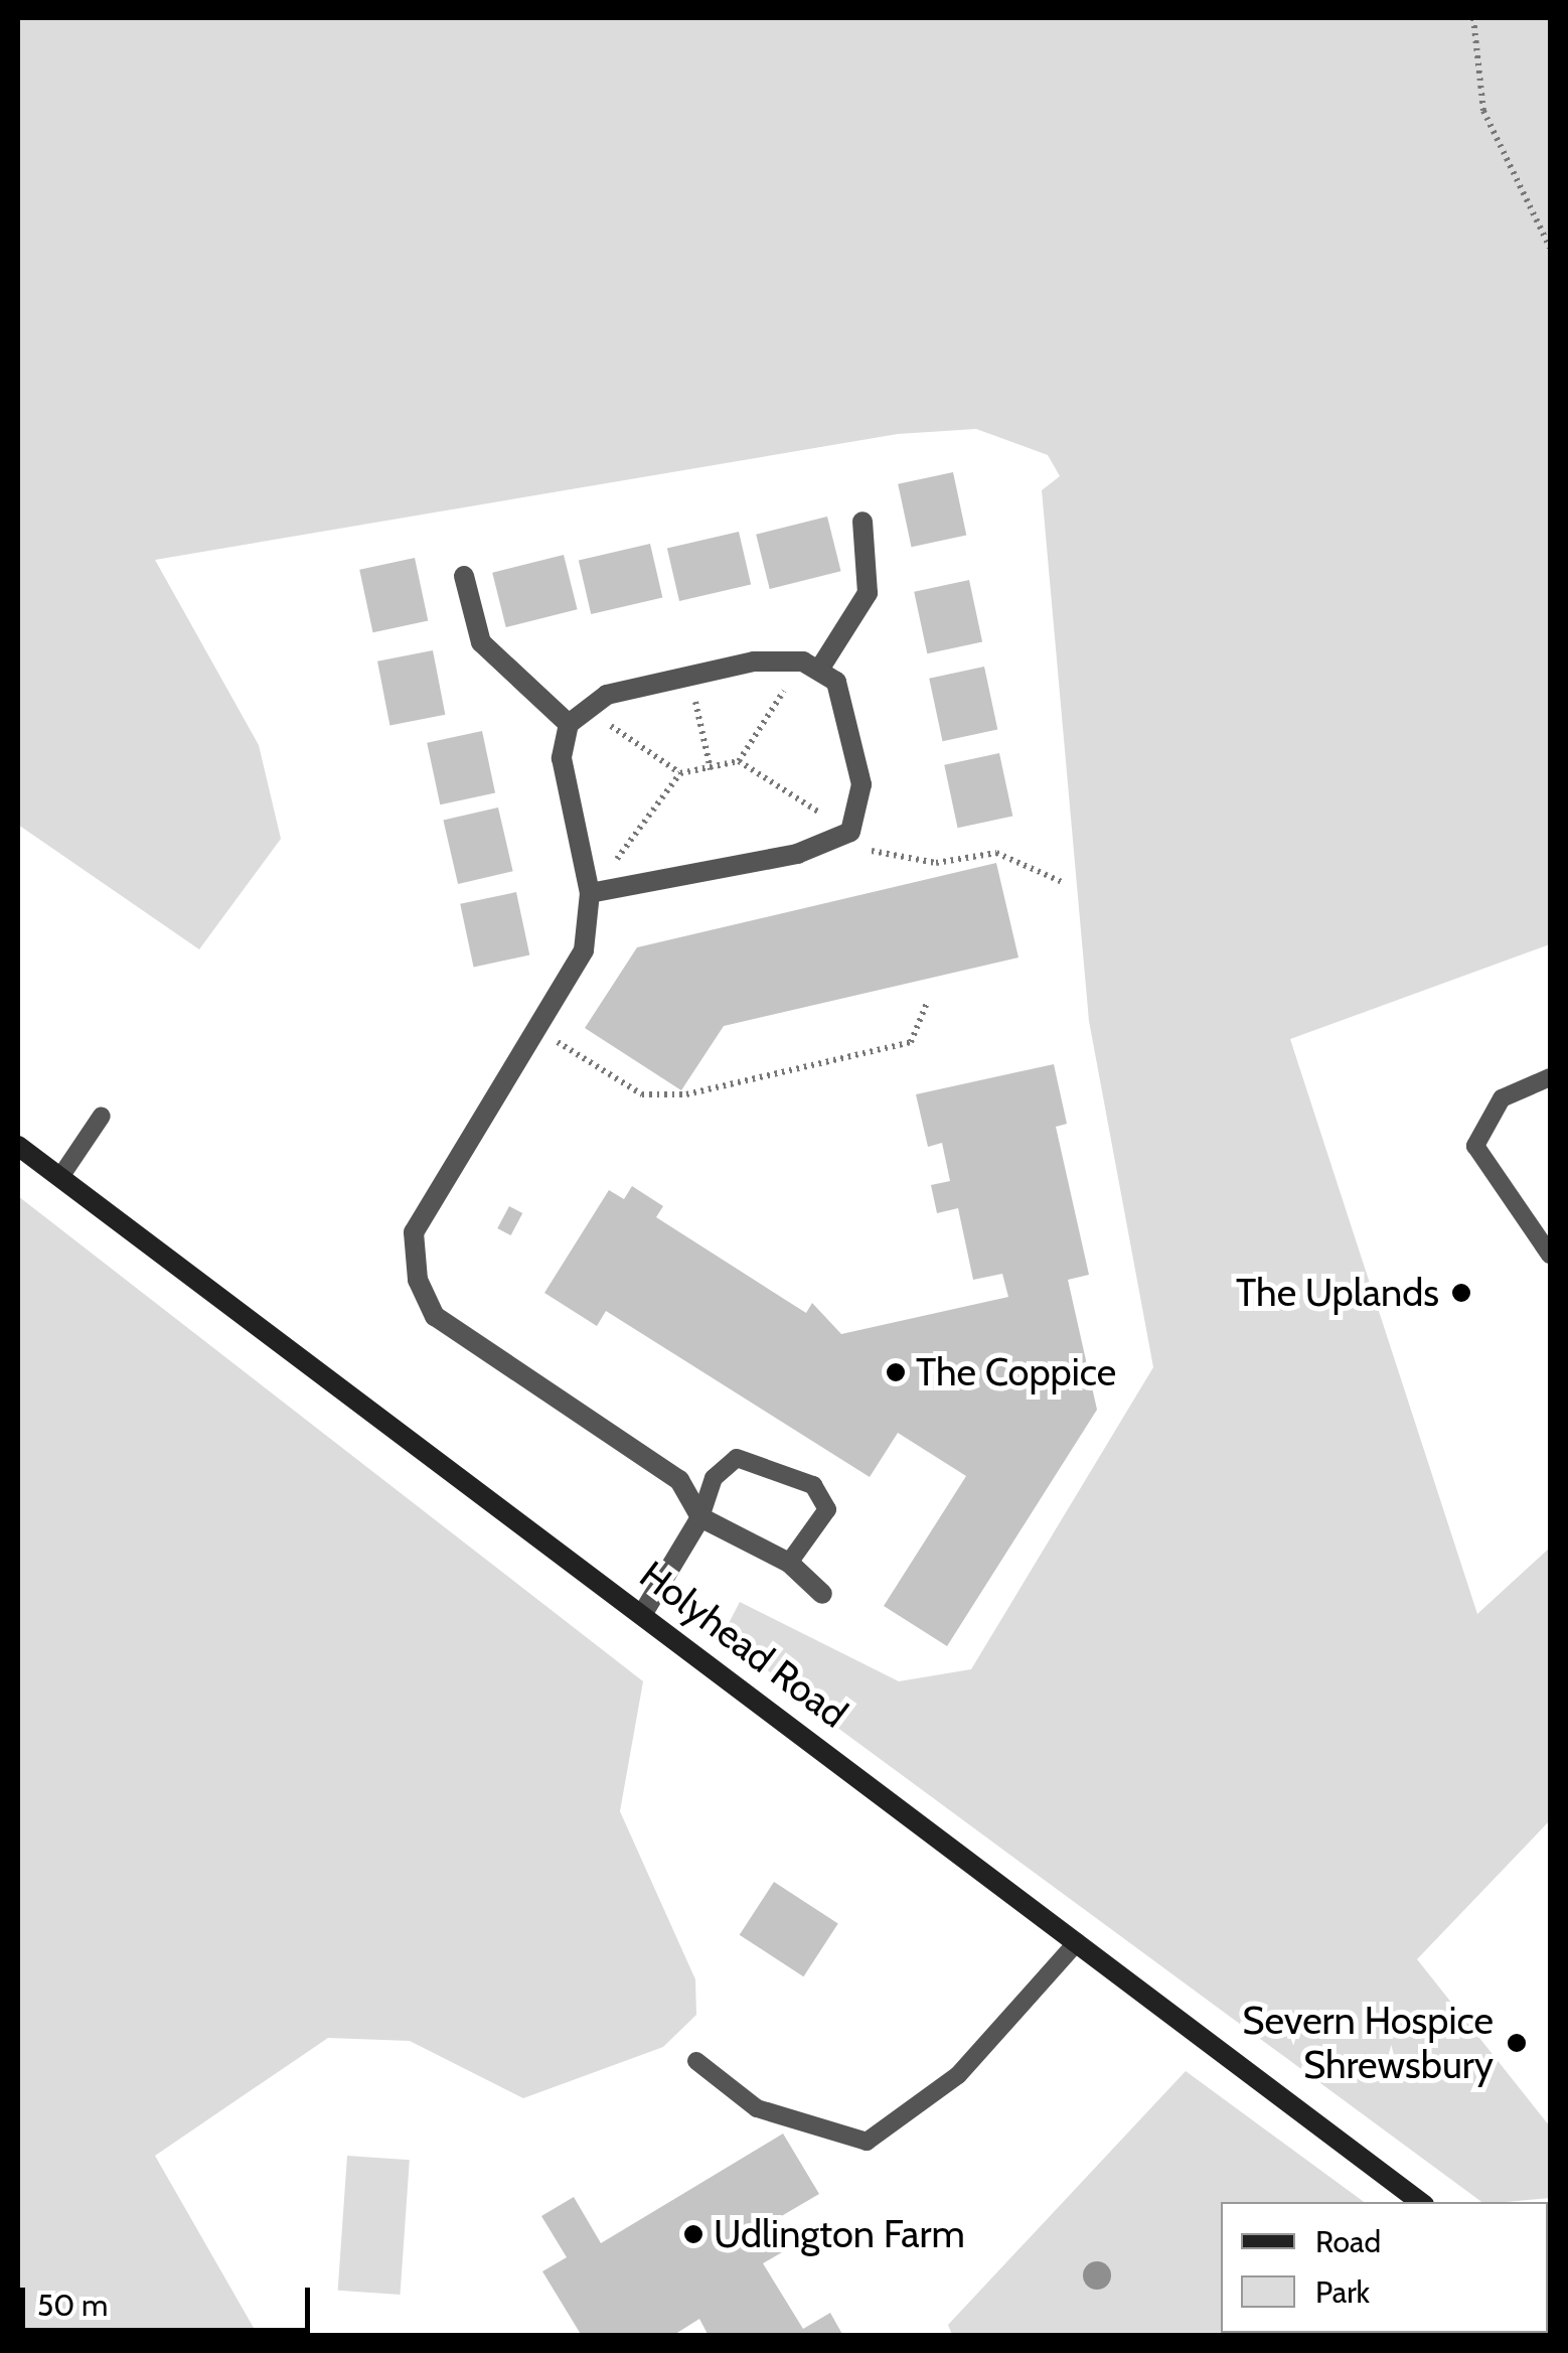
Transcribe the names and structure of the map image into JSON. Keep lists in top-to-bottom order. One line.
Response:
{"streets":{"main road":["Holyhead Road"]},"places":["The Uplands","The Coppice","Severn Hospice Shrewsbury","Udlington Farm"],"legend":["Road","Park"],"scale_bar":"50 m"}
